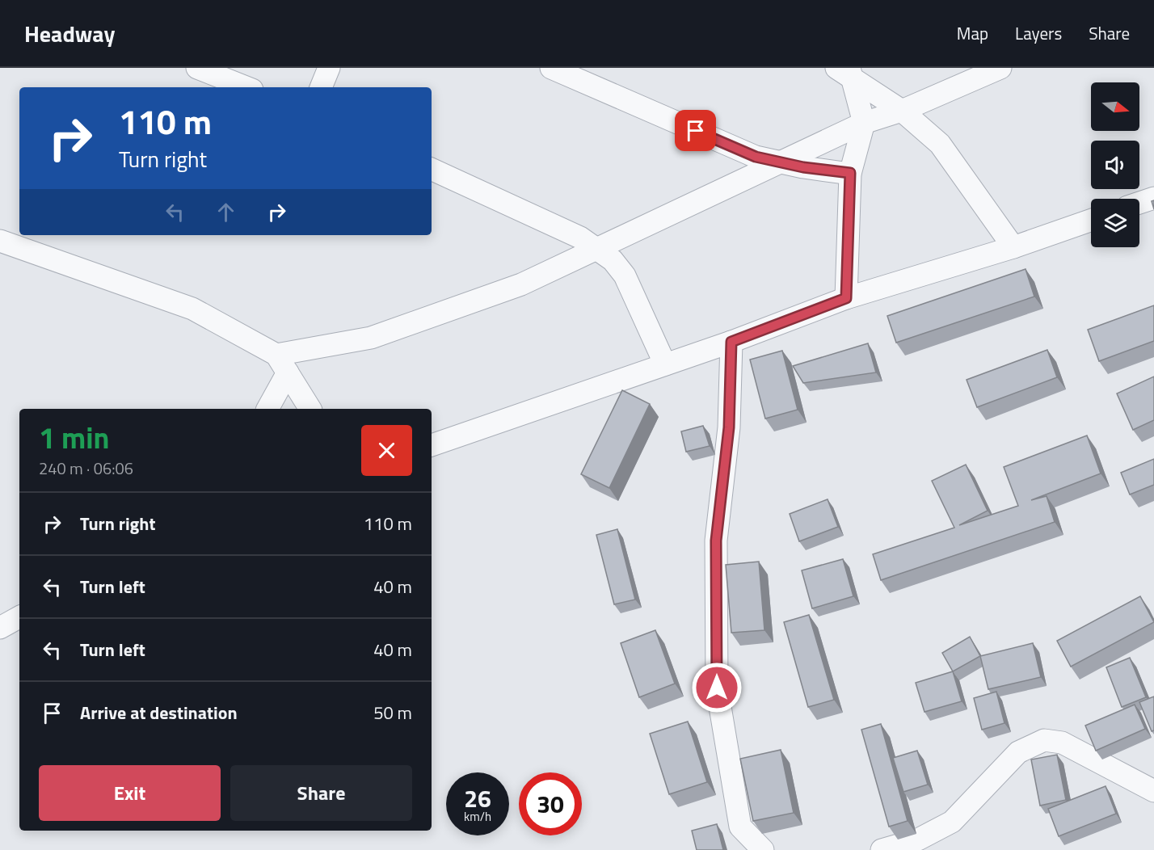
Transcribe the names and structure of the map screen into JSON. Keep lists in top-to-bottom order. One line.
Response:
{"north":"right","page":{"header":"Headway","nav":["Map","Layers","Share"],"turn":["110 m","Turn right"],"heading":["1 min","240 m · 06:06"],"list":[{"name":"Turn right","value":"110 m"},{"name":"Turn left","value":"40 m"},{"name":"Turn left","value":"40 m"},{"name":"Arrive at destination","value":"50 m"}],"buttons":["Exit","Share"],"speed":"26 km/h","limit":"30"}}
